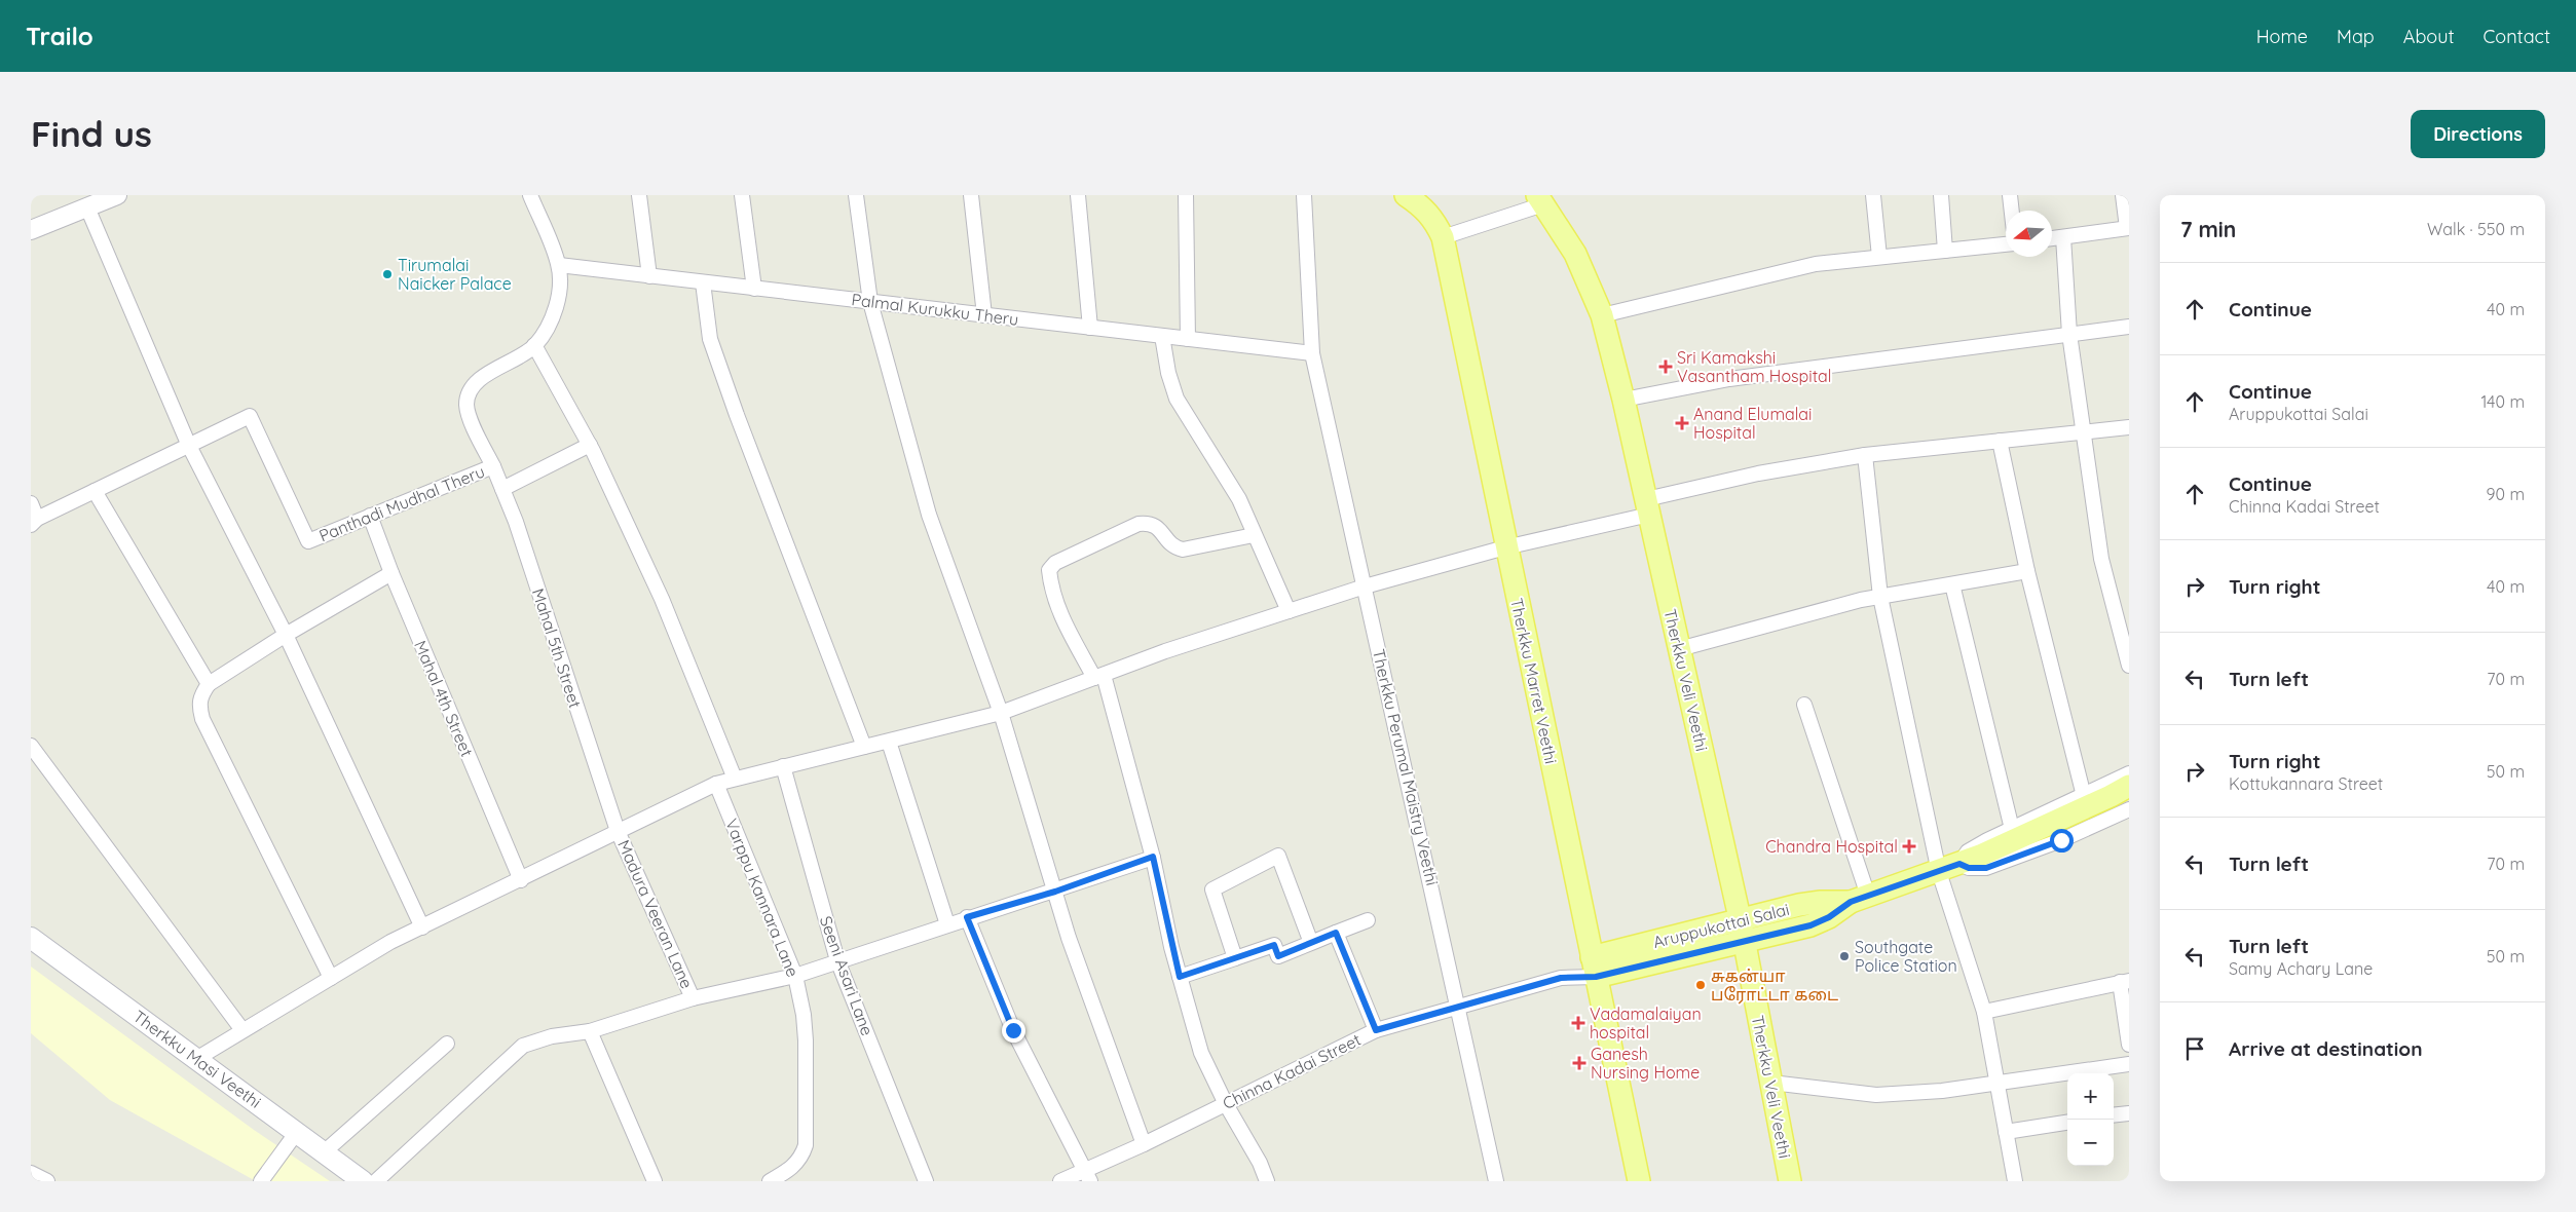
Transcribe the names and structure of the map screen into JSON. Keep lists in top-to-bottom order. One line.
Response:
{"streets":{"main road":["Therkku Veli Veethi","Therkku Marret Veethi","Aruppukottai Salai","Therkku Masi Veethi"],"street":["Palmal Kurukku Theru","Panthadi Mudhal Theru","Mahal 5th Street","Mahal 4th Street","Therkku Perumal Maistry Veethi","Varppu Kannara Lane","Madura Veeran Lane","Seeni Asari Lane","Chinna Kadai Street"]},"crossings":[["Palmal Kurukku Theru","Panthadi Mudhal Theru"],["Palmal Kurukku Theru","Therkku Perumal Maistry Veethi"],["Panthadi Mudhal Theru","Mahal 5th Street"],["Panthadi Mudhal Theru","Mahal 4th Street"],["Mahal 5th Street","Madura Veeran Lane"],["Therkku Veli Veethi","Aruppukottai Salai"],["Therkku Marret Veethi","Aruppukottai Salai"],["Therkku Marret Veethi","Chinna Kadai Street"],["Therkku Perumal Maistry Veethi","Chinna Kadai Street"],["Aruppukottai Salai","Chinna Kadai Street"]],"places":{"other":["Tirumalai Naicker Palace","Southgate Police Station","சுகன்யா பரோட்டா கடை"],"health":["Sri Kamakshi Vasantham Hospital","Anand Elumalai Hospital","Chandra Hospital","Vadamalaiyan hospital","Ganesh Nursing Home"]},"north":"left","page":{"header":"Trailo","nav":["Home","Map","About","Contact"],"buttons":"Directions","title":"Find us","heading":["7 min","Walk · 550 m"],"list":[["Continue","40 m"],["Continue","Aruppukottai Salai","140 m"],["Continue","Chinna Kadai Street","90 m"],["Turn right","40 m"],["Turn left","70 m"],["Turn right","Kottukannara Street","50 m"],["Turn left","70 m"],["Turn left","Samy Achary Lane","50 m"],"Arrive at destination"],"map_buttons":["+","−"]}}
